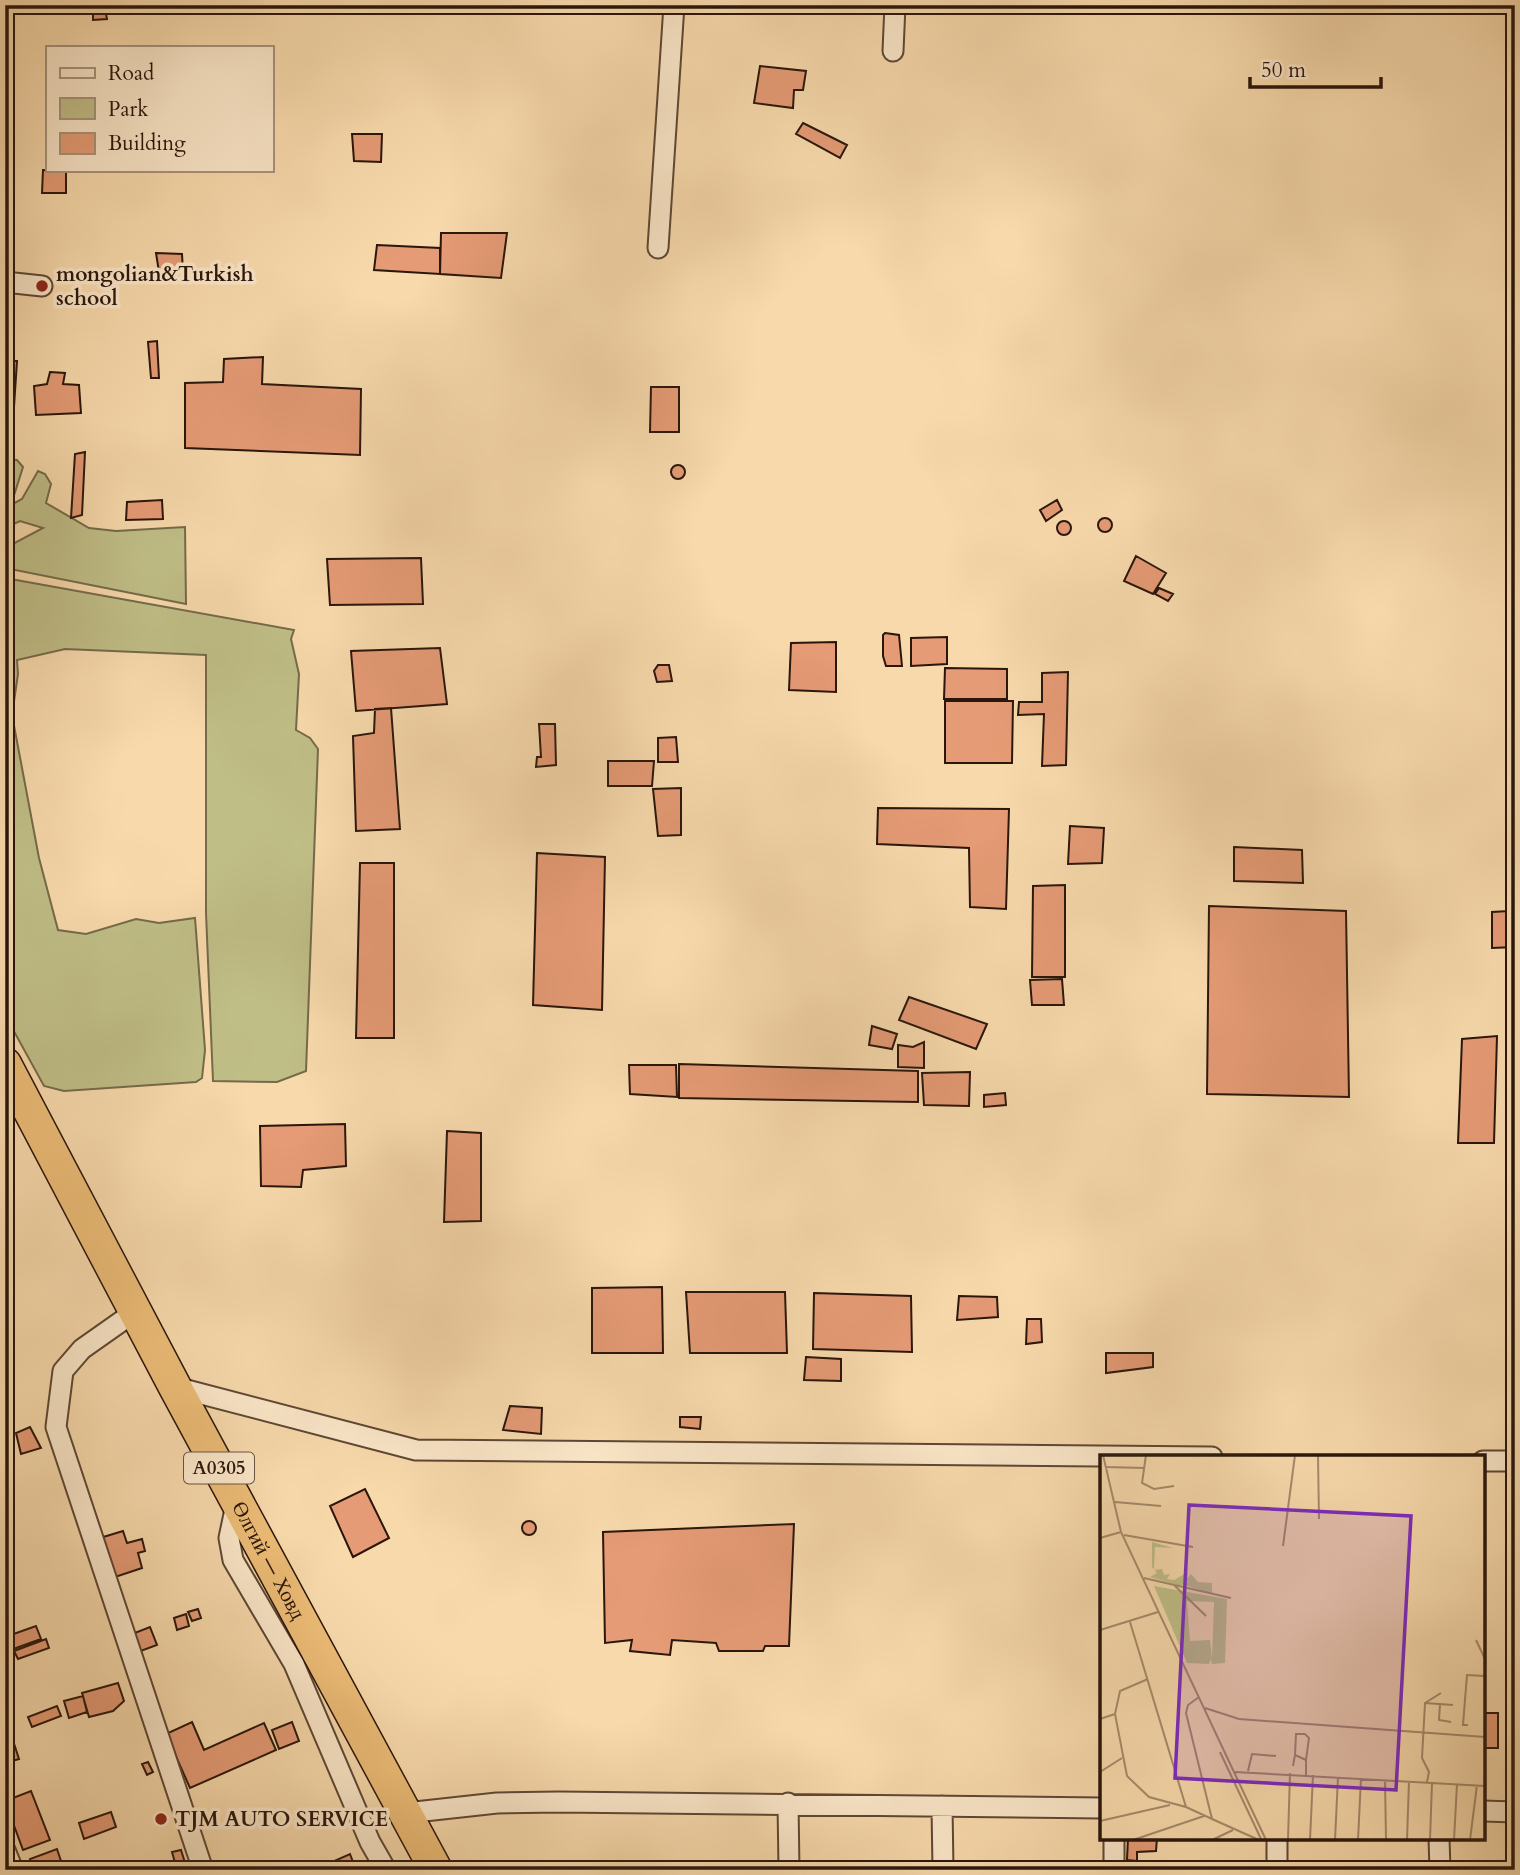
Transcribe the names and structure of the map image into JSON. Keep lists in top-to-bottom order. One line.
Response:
{"streets":{"highway":["A0305","Өлгий — Ховд"]},"places":["mongolian&Turkish school","TJM AUTO SERVICE"],"legend":["Road","Park","Building"],"scale_bar":"50 m"}
